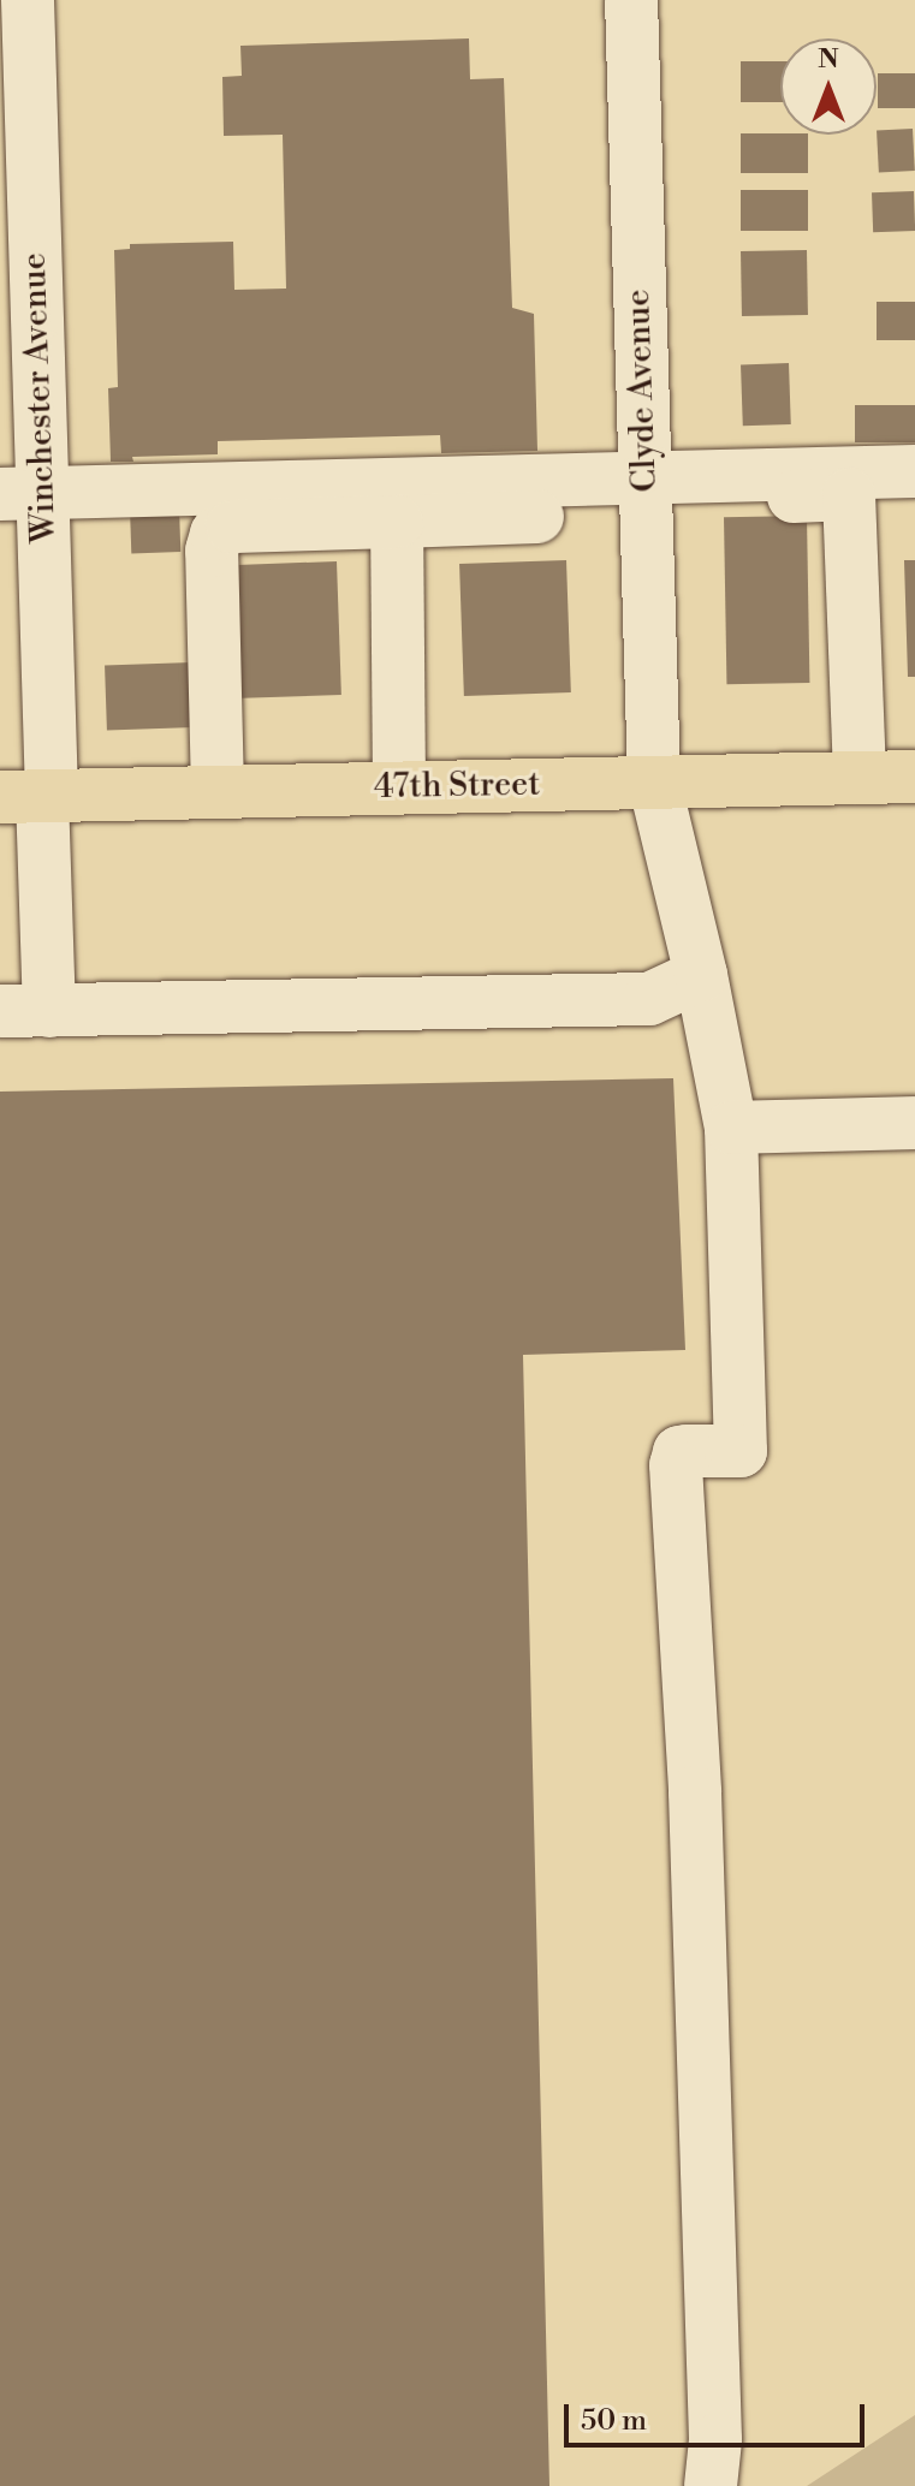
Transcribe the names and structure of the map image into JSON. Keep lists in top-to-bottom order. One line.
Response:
{"streets":{"main road":["47th Street"],"street":["Clyde Avenue","Winchester Avenue"]},"crossings":[["Clyde Avenue","47th Street"],["Winchester Avenue","47th Street"]],"scale_bar":"50 m","north":"top"}
